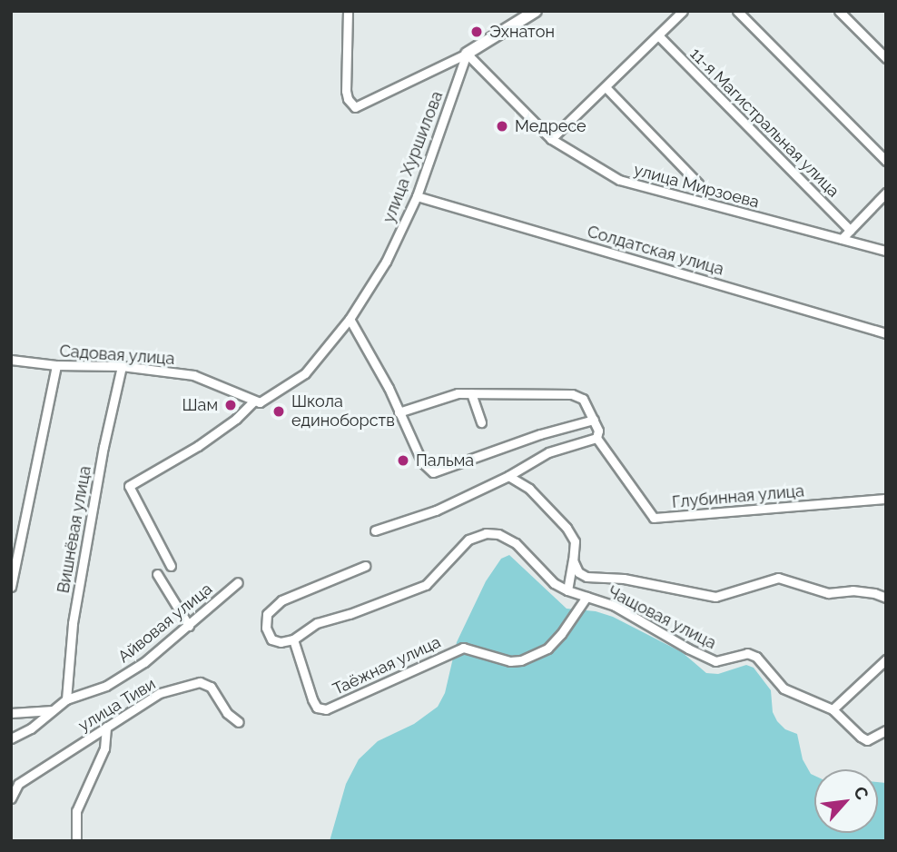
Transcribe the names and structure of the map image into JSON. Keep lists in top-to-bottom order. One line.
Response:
{"streets":{"street":["11-я Магистральная улица","улица Хуршилова","улица Мирзоева","Солдатская улица","Садовая улица","Глубинная улица","Вишнёвая улица","Чащовая улица","Айвовая улица","Таёжная улица","улица Тиви"]},"crossings":[["улица Хуршилова","улица Мирзоева"],["улица Хуршилова","Солдатская улица"],["улица Хуршилова","Садовая улица"],["Садовая улица","Вишнёвая улица"],["Вишнёвая улица","Айвовая улица"],["Чащовая улица","Таёжная улица"]],"places":["Эхнатон","Медресе","Шам","Школа единоборств","Пальма"],"north":"top right"}
